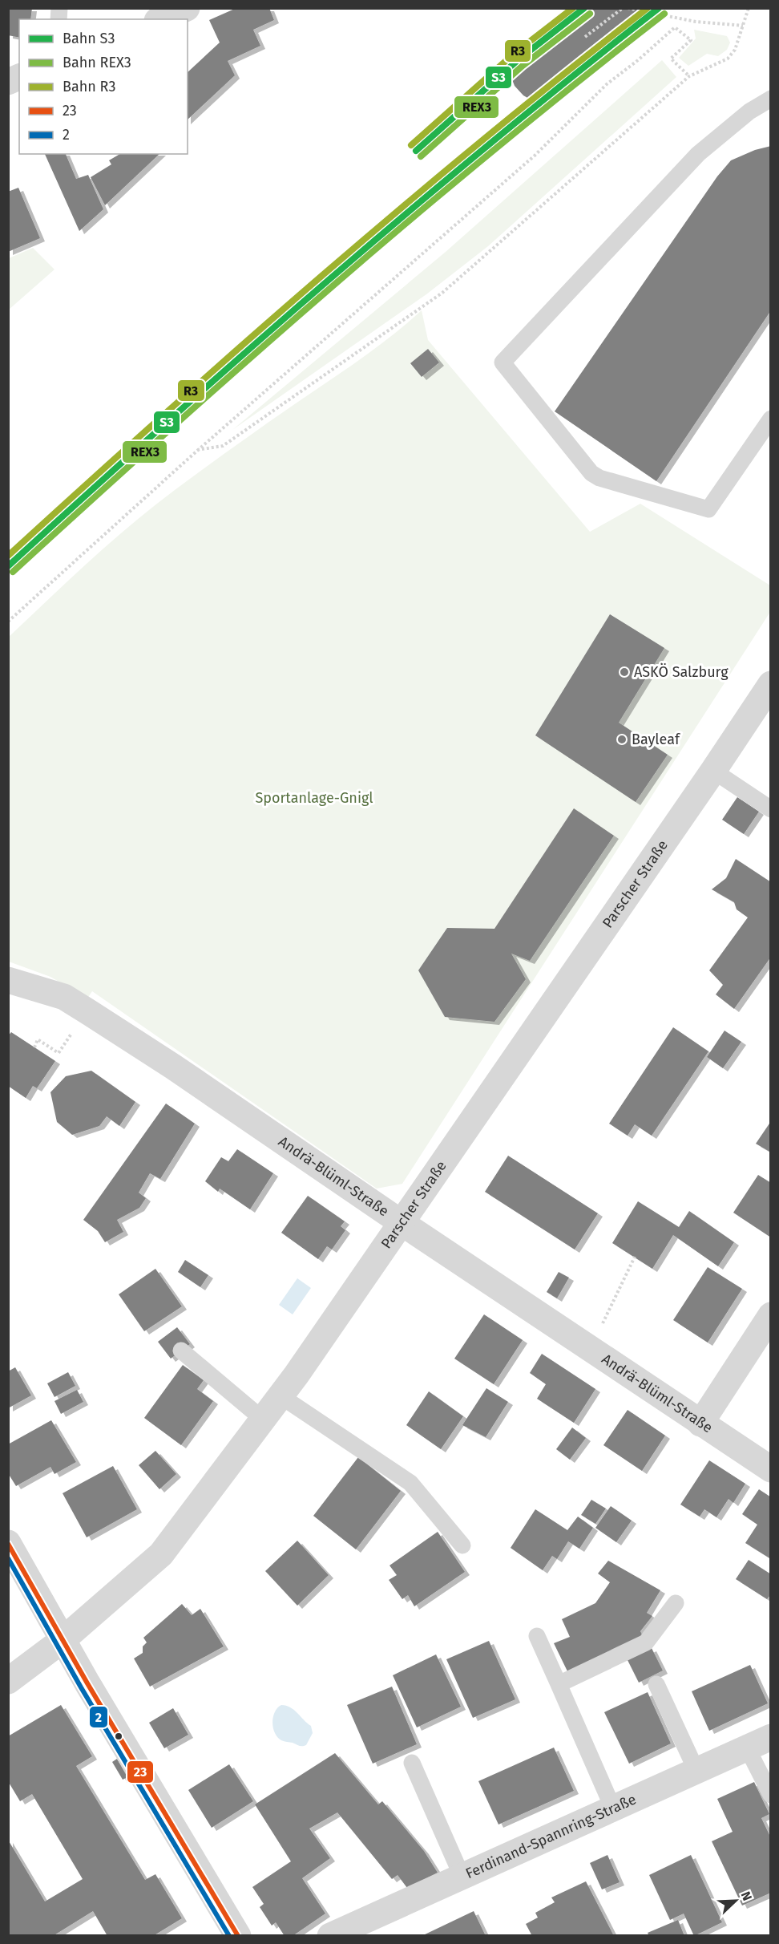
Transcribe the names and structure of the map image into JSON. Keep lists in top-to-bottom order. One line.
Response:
{"streets":{"street":["Parscher Straße","Andrä-Blüml-Straße","Ferdinand-Spannring-Straße"]},"crossings":[["Parscher Straße","Andrä-Blüml-Straße"]],"parks":["Sportanlage-Gnigl"],"places":["ASKÖ Salzburg","Bayleaf"],"lines":["rail line S3","rail line R3","rail line REX3","transit line 23","transit line 2"],"legend":["Bahn S3","Bahn REX3","Bahn R3","23","2"],"north":"top right"}
